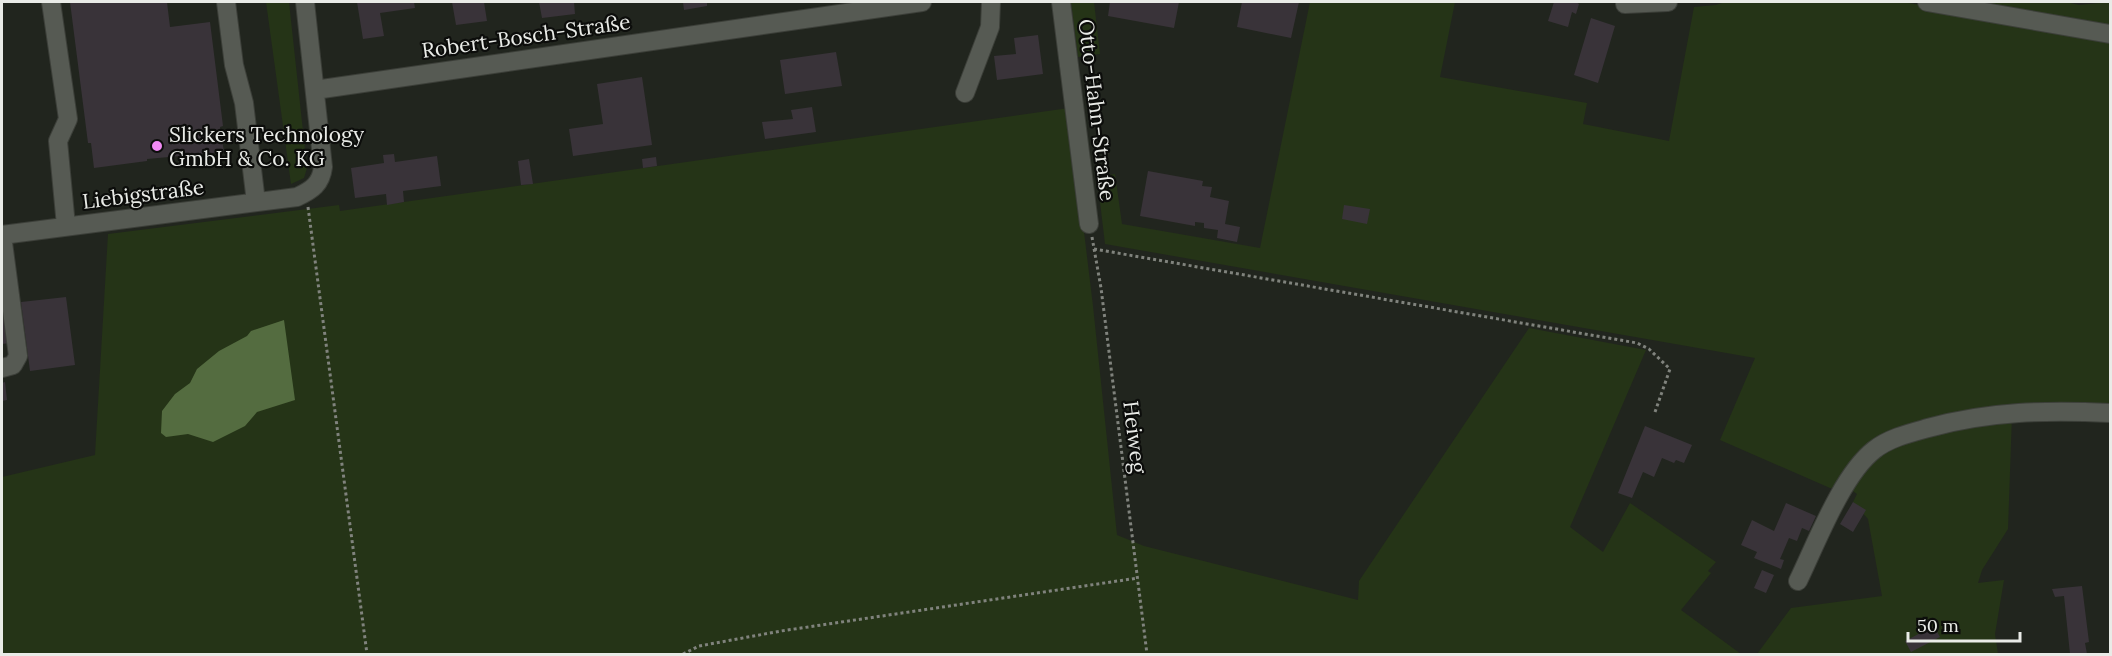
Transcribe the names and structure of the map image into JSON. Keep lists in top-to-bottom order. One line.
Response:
{"streets":{"street":["Robert-Bosch-Straße","Otto-Hahn-Straße","Liebigstraße"],"path":["Heiweg"]},"crossings":[["Otto-Hahn-Straße","Heiweg"]],"places":["Slickers Technology GmbH & Co. KG"],"scale_bar":"50 m"}
